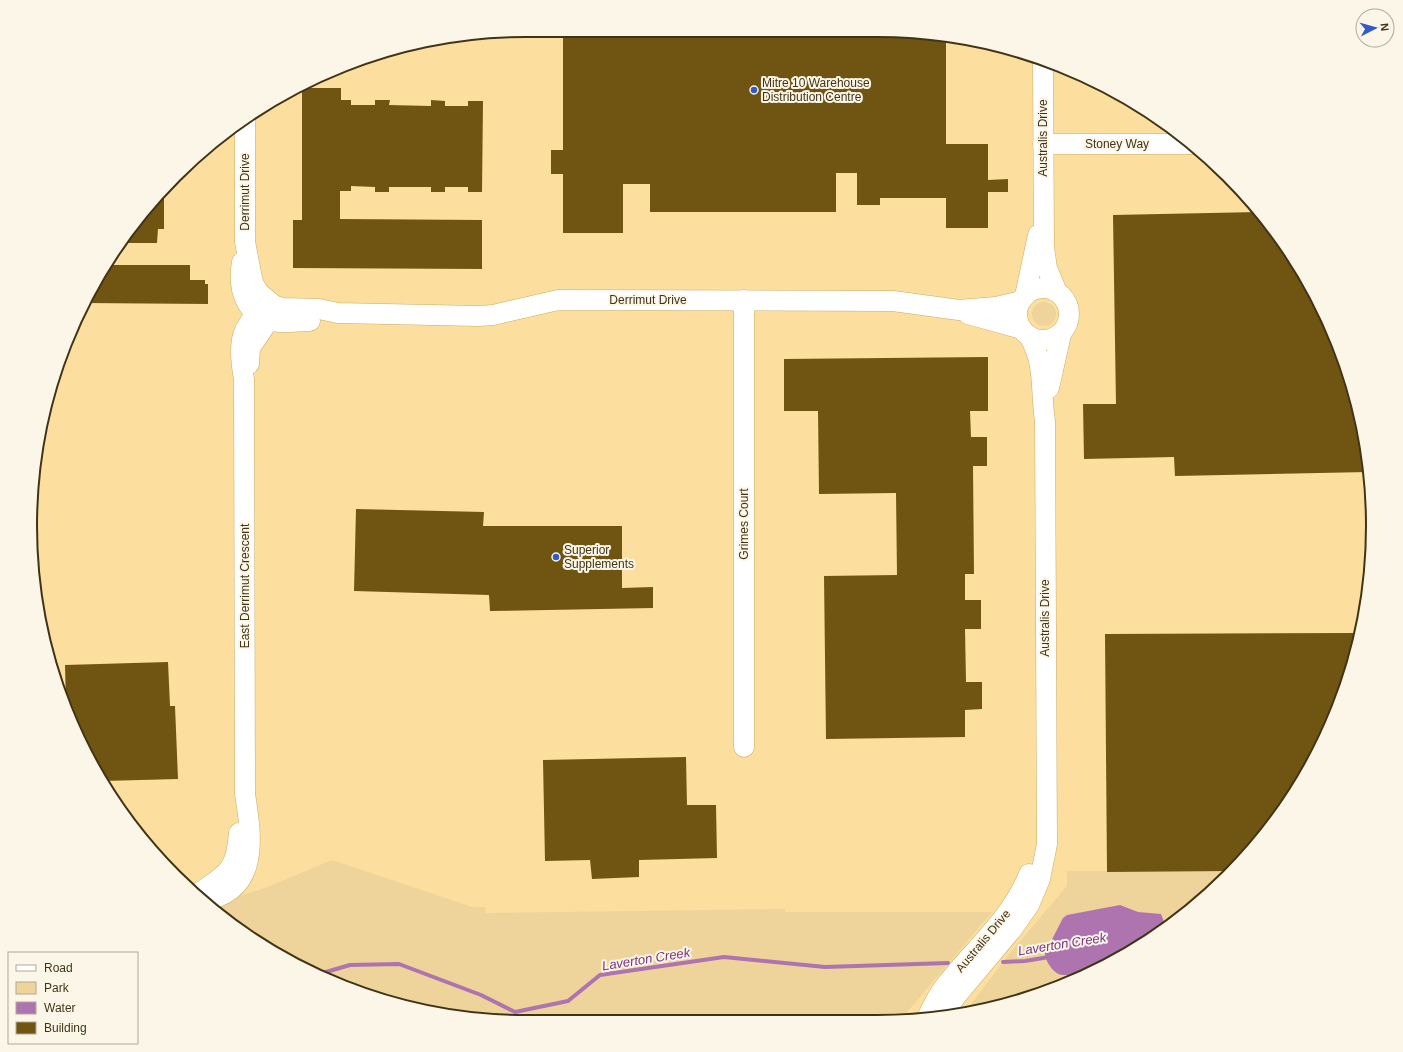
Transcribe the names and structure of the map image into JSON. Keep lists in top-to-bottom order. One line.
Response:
{"streets":{"street":["Australis Drive","Stoney Way","Derrimut Drive","Grimes Court","East Derrimut Crescent"]},"crossings":[["Australis Drive","Stoney Way"],["Australis Drive","Derrimut Drive"],["Derrimut Drive","Grimes Court"],["Derrimut Drive","East Derrimut Crescent"]],"water":["Laverton Creek"],"places":["Mitre 10 Warehouse Distribution Centre","Superior Supplements"],"legend":["Road","Park","Water","Building"],"north":"right"}
